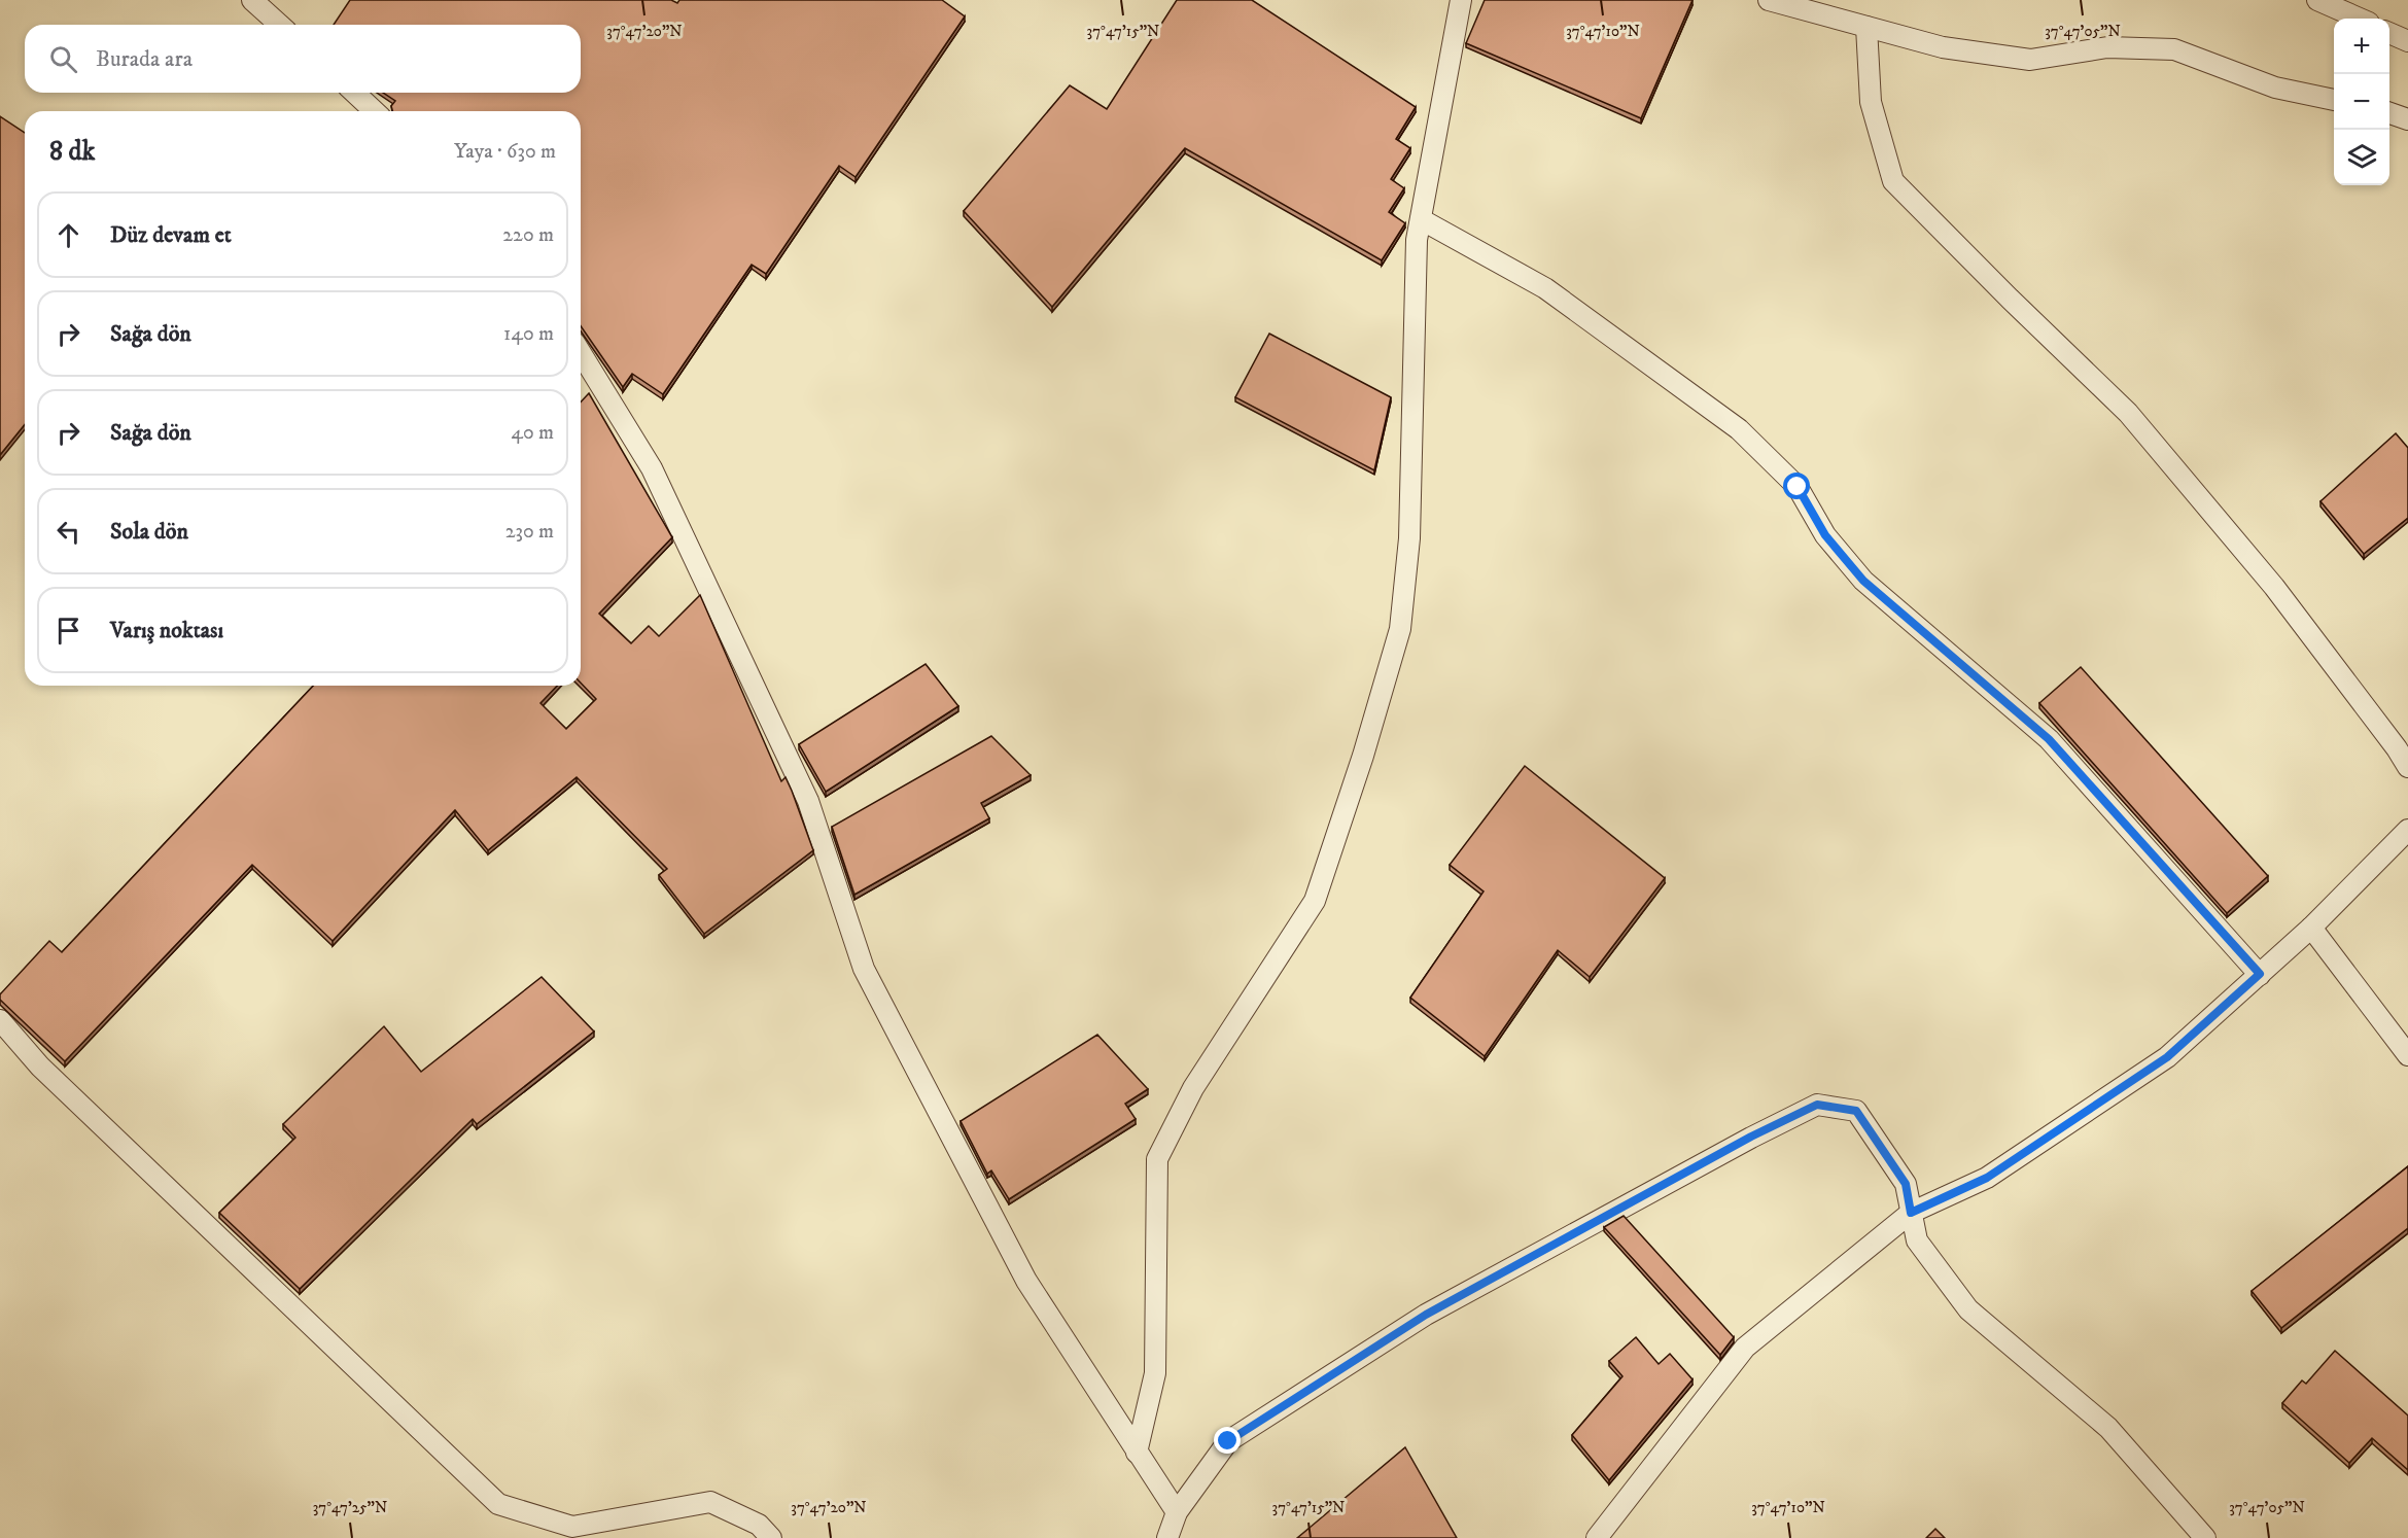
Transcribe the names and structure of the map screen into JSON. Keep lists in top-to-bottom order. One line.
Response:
{"page":{"map_buttons":["+","−"],"search":"Burada ara","heading":["8 dk","Yaya · 630 m"],"list":[["Düz devam et","220 m"],["Sağa dön","140 m"],["Sağa dön","40 m"],["Sola dön","230 m"],"Varış noktası"]},"coordinates":["37°47'20\"N","37°47'15\"N","37°47'10\"N","37°47'05\"N","37°47'25\"N"]}
